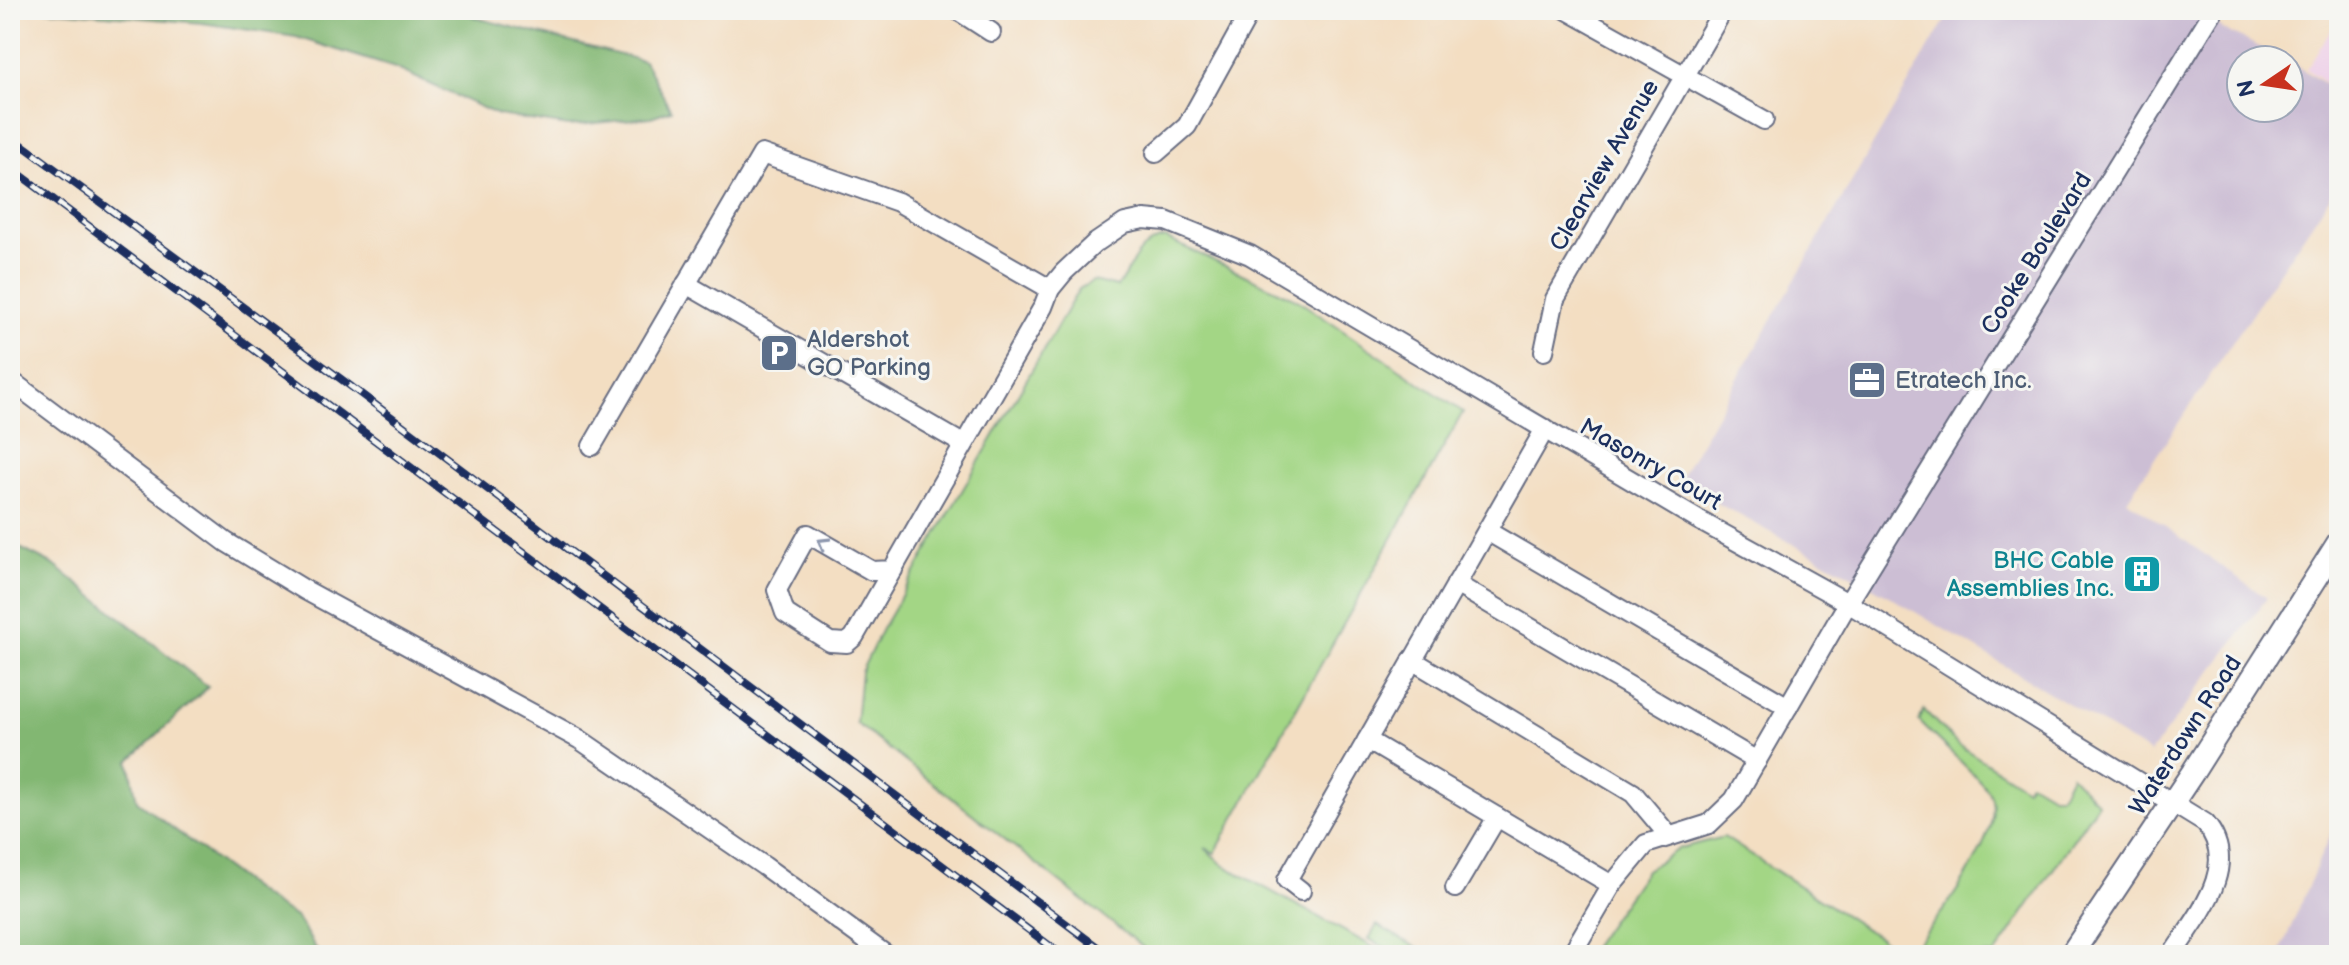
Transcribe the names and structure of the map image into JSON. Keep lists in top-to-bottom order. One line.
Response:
{"streets":{"main road":["Waterdown Road"],"street":["Clearview Avenue","Cooke Boulevard","Masonry Court"]},"crossings":[["Cooke Boulevard","Masonry Court"],["Masonry Court","Waterdown Road"]],"places":{"parking":["Aldershot GO Parking"],"office":["Etratech Inc."],"building":["BHC Cable Assemblies Inc."]},"north":"left"}
